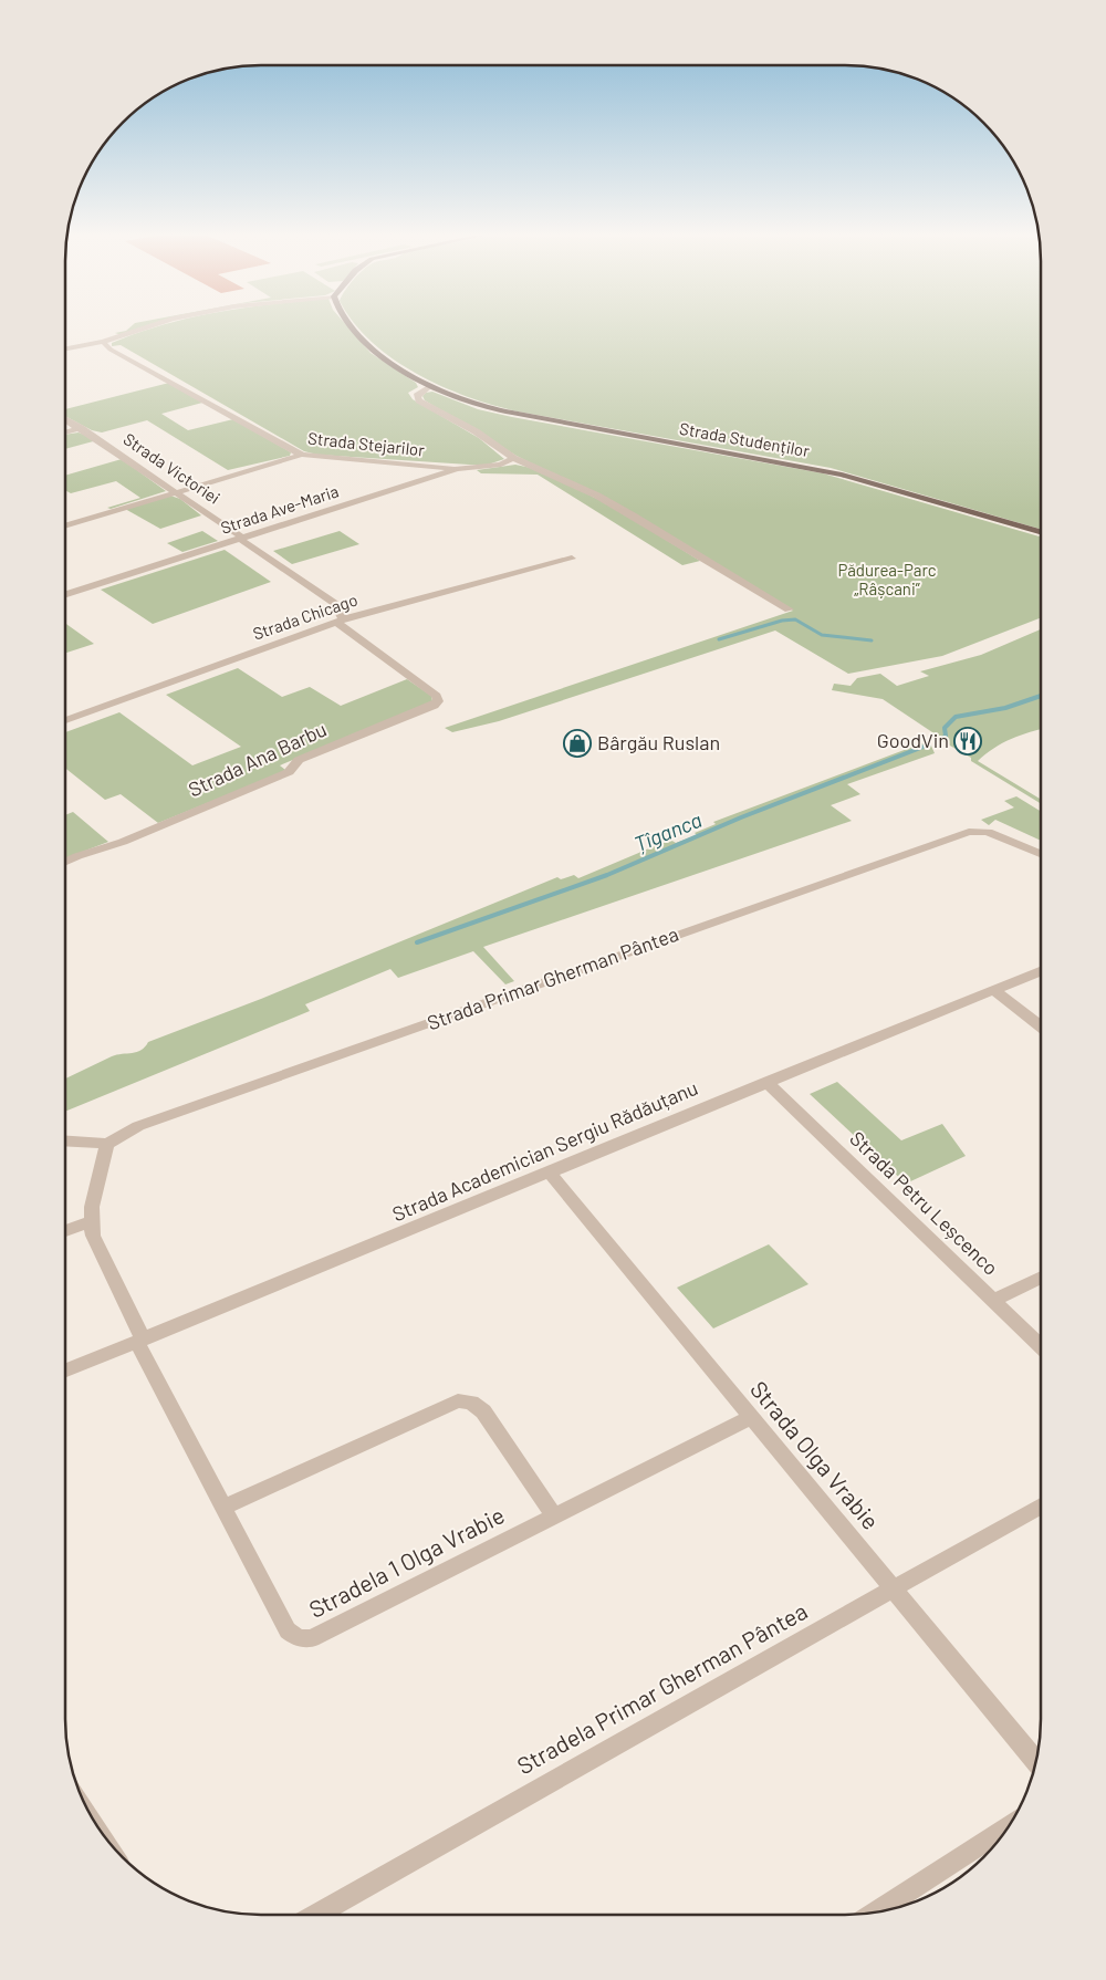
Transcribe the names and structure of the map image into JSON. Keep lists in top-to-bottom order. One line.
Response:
{"streets":{"main road":["Strada Studenților"],"street":["Strada Stejarilor","Strada Victoriei","Strada Ave-Maria","Strada Chicago","Strada Ana Barbu","Strada Primar Gherman Pântea","Strada Academician Sergiu Rădăuțanu","Strada Petru Leșcenco","Strada Olga Vrabie","Stradela 1 Olga Vrabie","Stradela Primar Gherman Pântea"]},"crossings":[["Strada Stejarilor","Strada Ave-Maria"],["Strada Victoriei","Strada Ave-Maria"],["Strada Victoriei","Strada Chicago"],["Strada Victoriei","Strada Ana Barbu"],["Strada Primar Gherman Pântea","Stradela 1 Olga Vrabie"],["Strada Academician Sergiu Rădăuțanu","Strada Petru Leșcenco"],["Strada Academician Sergiu Rădăuțanu","Strada Olga Vrabie"],["Strada Academician Sergiu Rădăuțanu","Stradela 1 Olga Vrabie"],["Strada Olga Vrabie","Stradela 1 Olga Vrabie"],["Strada Olga Vrabie","Stradela Primar Gherman Pântea"]],"water":["Țîganca"],"parks":["Pădurea-Parc „Râșcani”"],"places":{"restaurant":["GoodVin"],"shop":["Bârgău Ruslan"]}}
